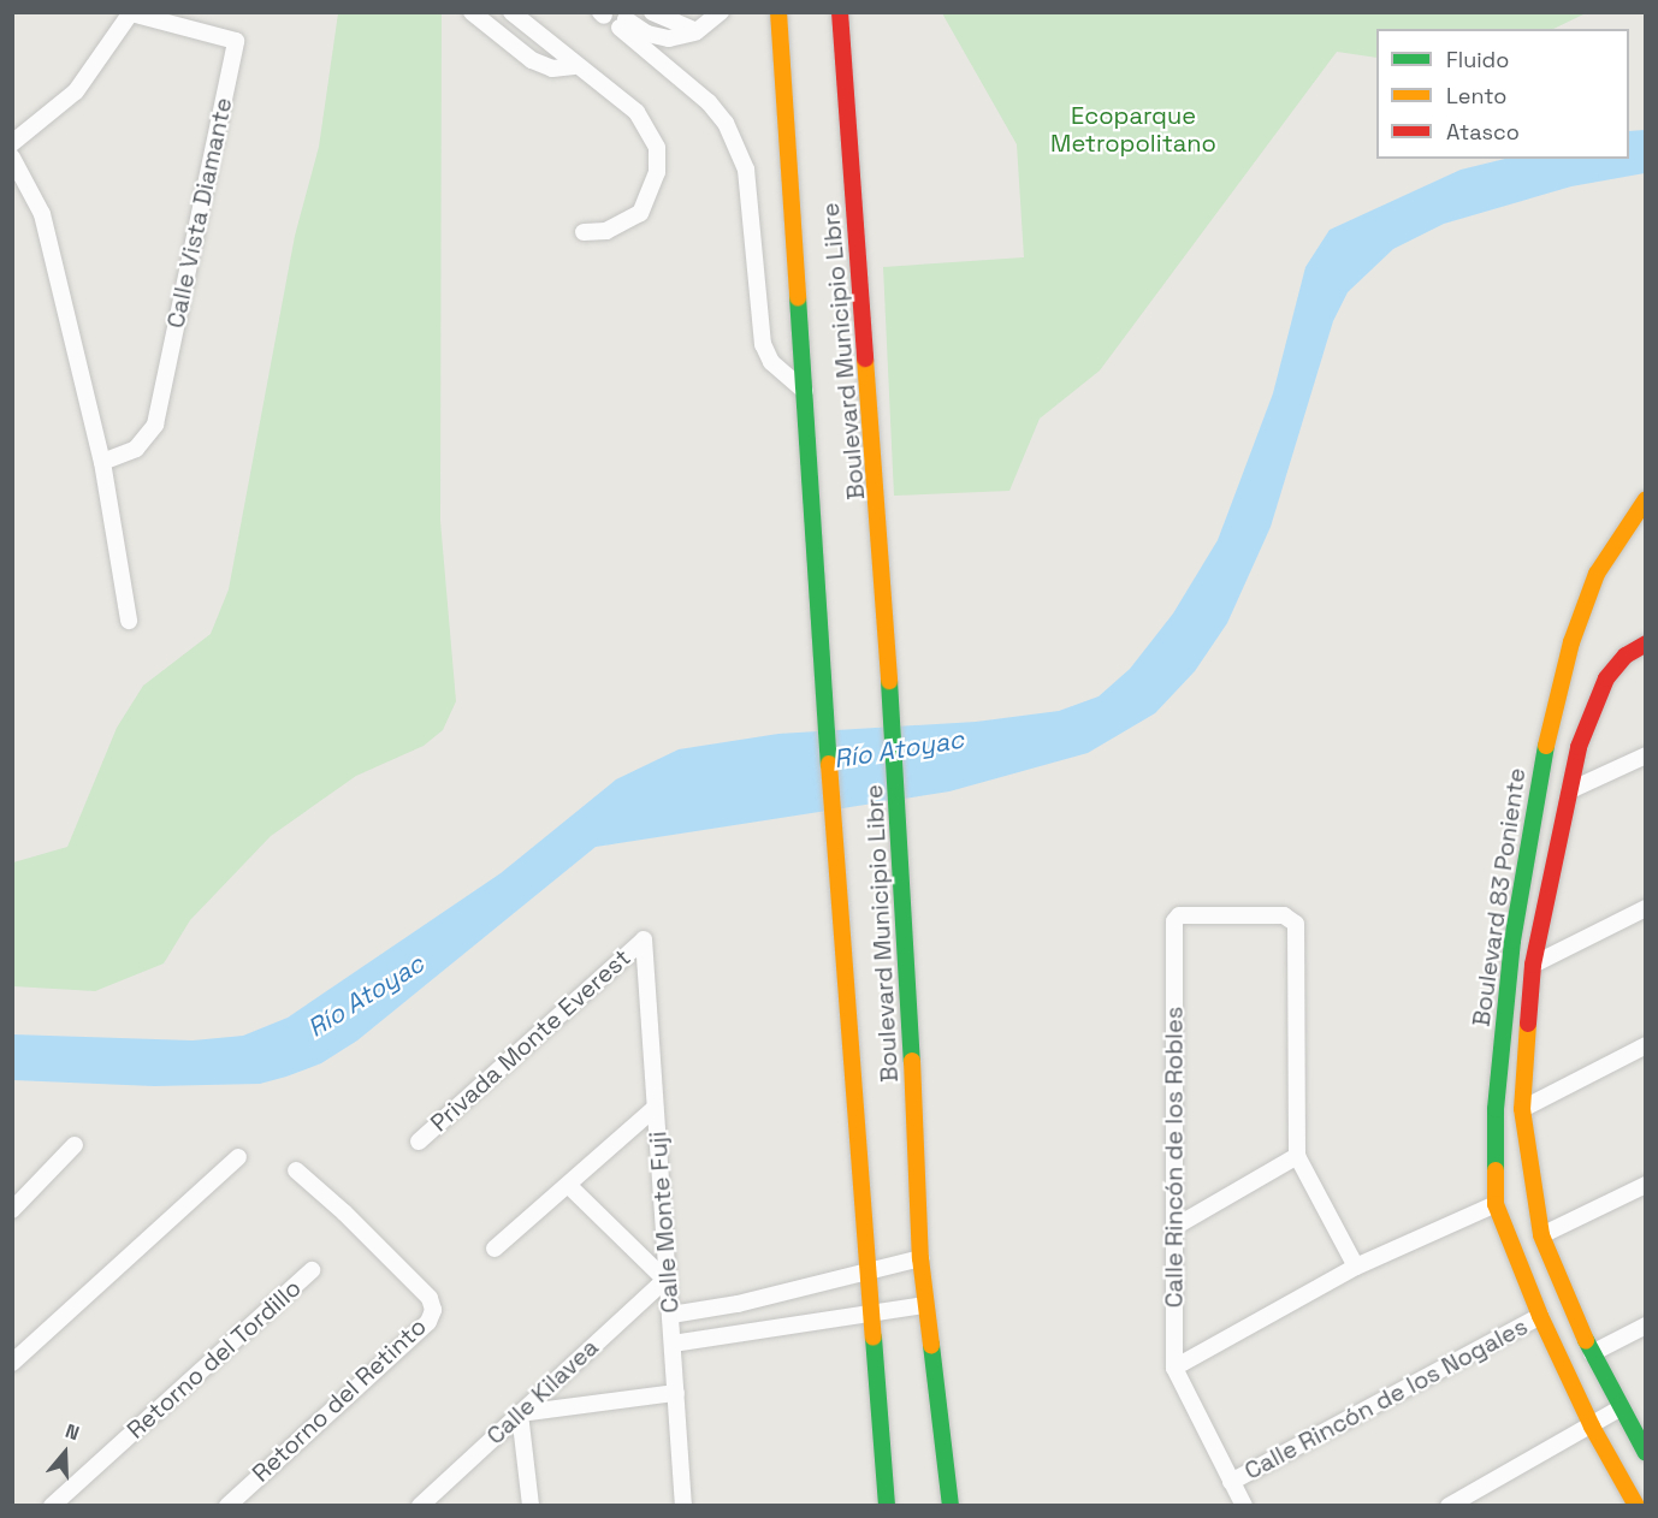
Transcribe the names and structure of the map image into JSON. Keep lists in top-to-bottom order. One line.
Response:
{"streets":{"main road":["Boulevard Municipio Libre","Boulevard 83 Poniente"],"street":["Calle Vista Diamante","Privada Monte Everest","Calle Rincón de los Robles","Calle Monte Fuji","Retorno del Tordillo","Calle Kilavea","Calle Rincón de los Nogales","Retorno del Retinto"]},"crossings":[["Boulevard 83 Poniente","Calle Rincón de los Nogales"],["Privada Monte Everest","Calle Monte Fuji"],["Calle Rincón de los Robles","Calle Rincón de los Nogales"],["Calle Monte Fuji","Calle Kilavea"]],"water":["Río Atoyac"],"parks":["Ecoparque Metropolitano"],"legend":["Fluido","Lento","Atasco"],"north":"top"}
